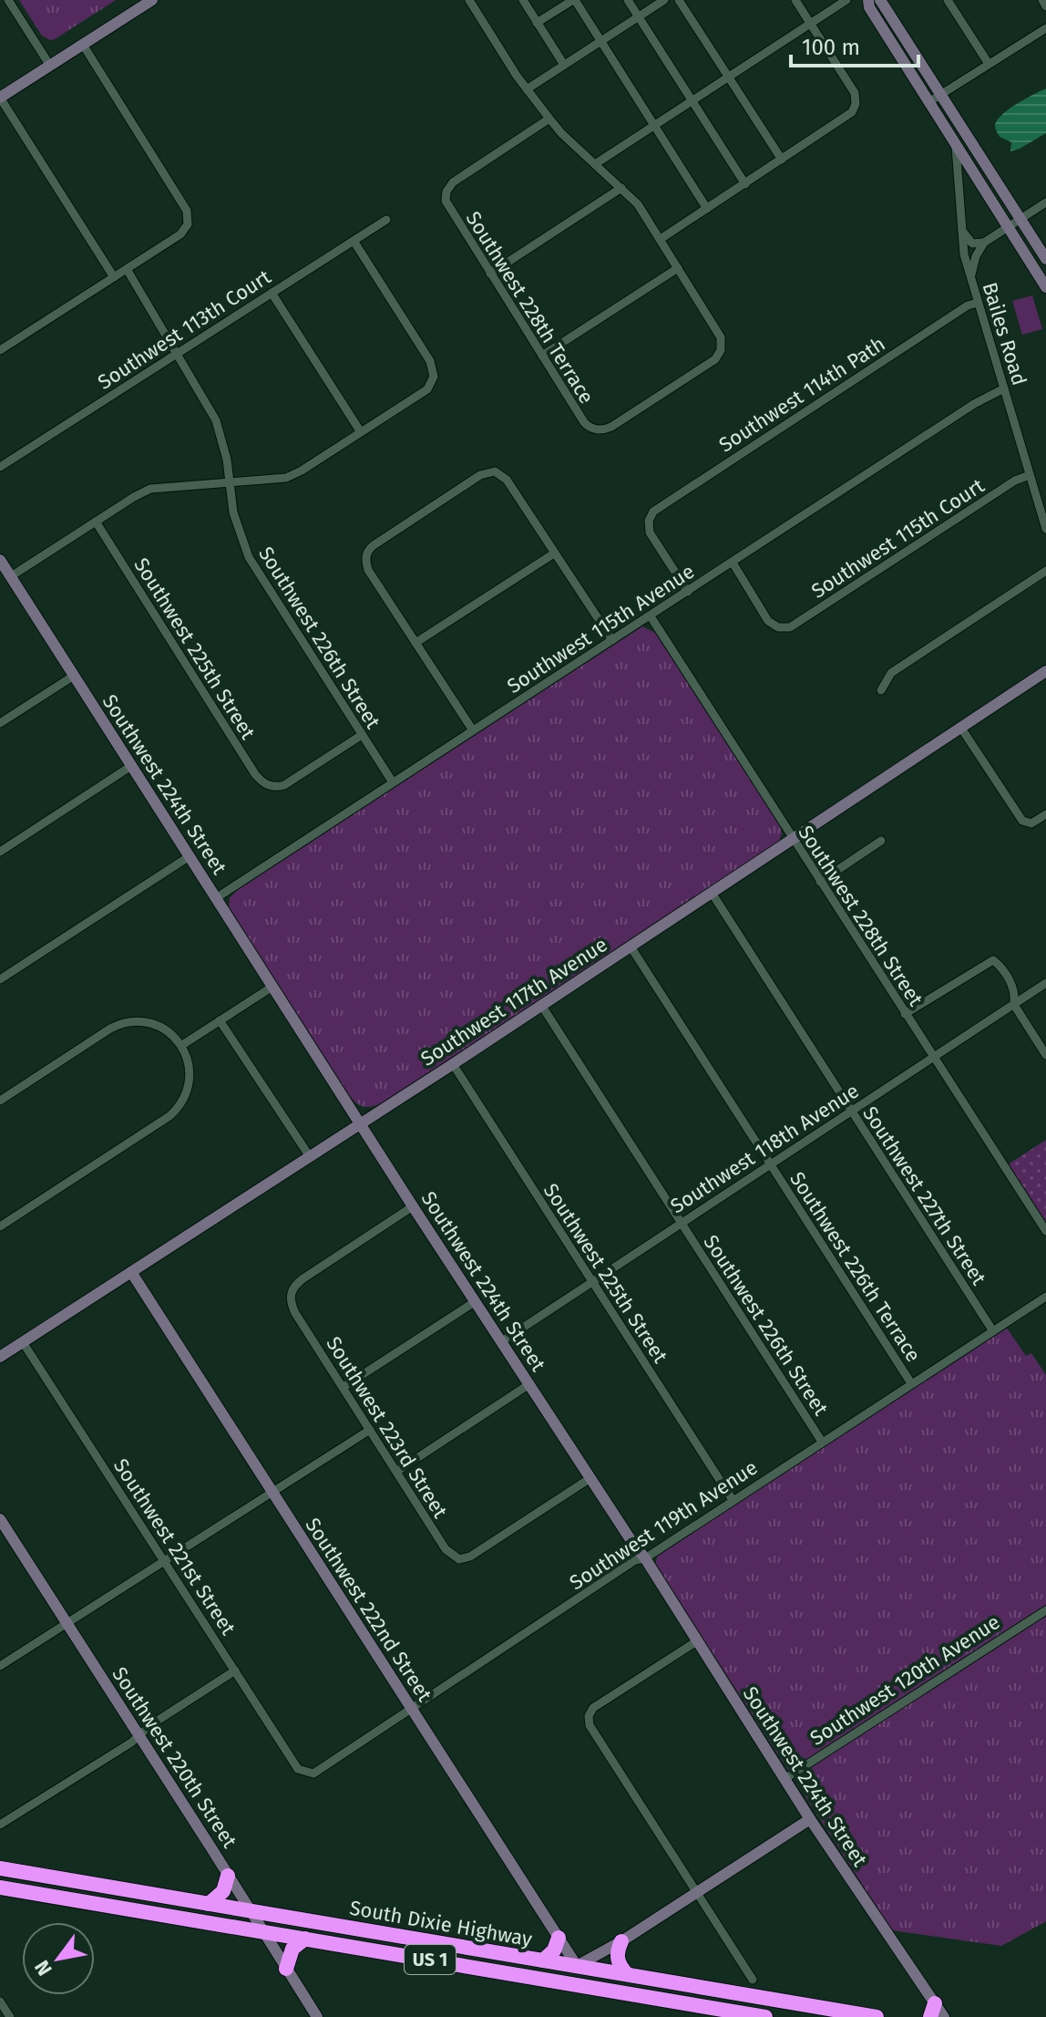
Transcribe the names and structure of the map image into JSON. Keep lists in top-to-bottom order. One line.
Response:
{"streets":{"highway":["South Dixie Highway","US 1"],"street":["Southwest 228th Terrace","Southwest 113th Court","Bailes Road","Southwest 114th Path","Southwest 115th Court","Southwest 115th Avenue","Southwest 226th Street","Southwest 225th Street","Southwest 224th Street","Southwest 228th Street","Southwest 117th Avenue","Southwest 118th Avenue","Southwest 227th Street","Southwest 226th Terrace","Southwest 223rd Street","Southwest 119th Avenue","Southwest 221st Street","Southwest 222nd Street","Southwest 120th Avenue","Southwest 220th Street"]},"crossings":[["Southwest 113th Court","Southwest 226th Street"],["Bailes Road","Southwest 114th Path"],["Bailes Road","Southwest 115th Court"],["Bailes Road","Southwest 115th Avenue"],["Southwest 114th Path","Southwest 115th Avenue"],["Southwest 115th Court","Southwest 115th Avenue"],["Southwest 115th Avenue","Southwest 226th Street"],["Southwest 115th Avenue","Southwest 224th Street"],["Southwest 115th Avenue","Southwest 228th Street"],["Southwest 226th Street","Southwest 225th Street"],["Southwest 226th Street","Southwest 117th Avenue"],["Southwest 226th Street","Southwest 118th Avenue"],["Southwest 226th Street","Southwest 119th Avenue"],["Southwest 225th Street","Southwest 117th Avenue"],["Southwest 225th Street","Southwest 118th Avenue"],["Southwest 225th Street","Southwest 119th Avenue"],["Southwest 224th Street","Southwest 117th Avenue"],["Southwest 224th Street","Southwest 118th Avenue"],["Southwest 224th Street","Southwest 223rd Street"],["Southwest 224th Street","Southwest 119th Avenue"],["Southwest 224th Street","Southwest 120th Avenue"],["Southwest 228th Street","Southwest 117th Avenue"],["Southwest 228th Street","Southwest 118th Avenue"],["Southwest 117th Avenue","Southwest 227th Street"],["Southwest 117th Avenue","Southwest 226th Terrace"],["Southwest 117th Avenue","Southwest 221st Street"],["Southwest 117th Avenue","Southwest 222nd Street"],["Southwest 118th Avenue","Southwest 227th Street"],["Southwest 118th Avenue","Southwest 226th Terrace"],["Southwest 227th Street","Southwest 119th Avenue"],["Southwest 226th Terrace","Southwest 119th Avenue"],["Southwest 119th Avenue","Southwest 221st Street"],["Southwest 119th Avenue","Southwest 222nd Street"],["Southwest 222nd Street","South Dixie Highway"],["Southwest 220th Street","South Dixie Highway"]],"scale_bar":"100 m","north":"bottom left"}
